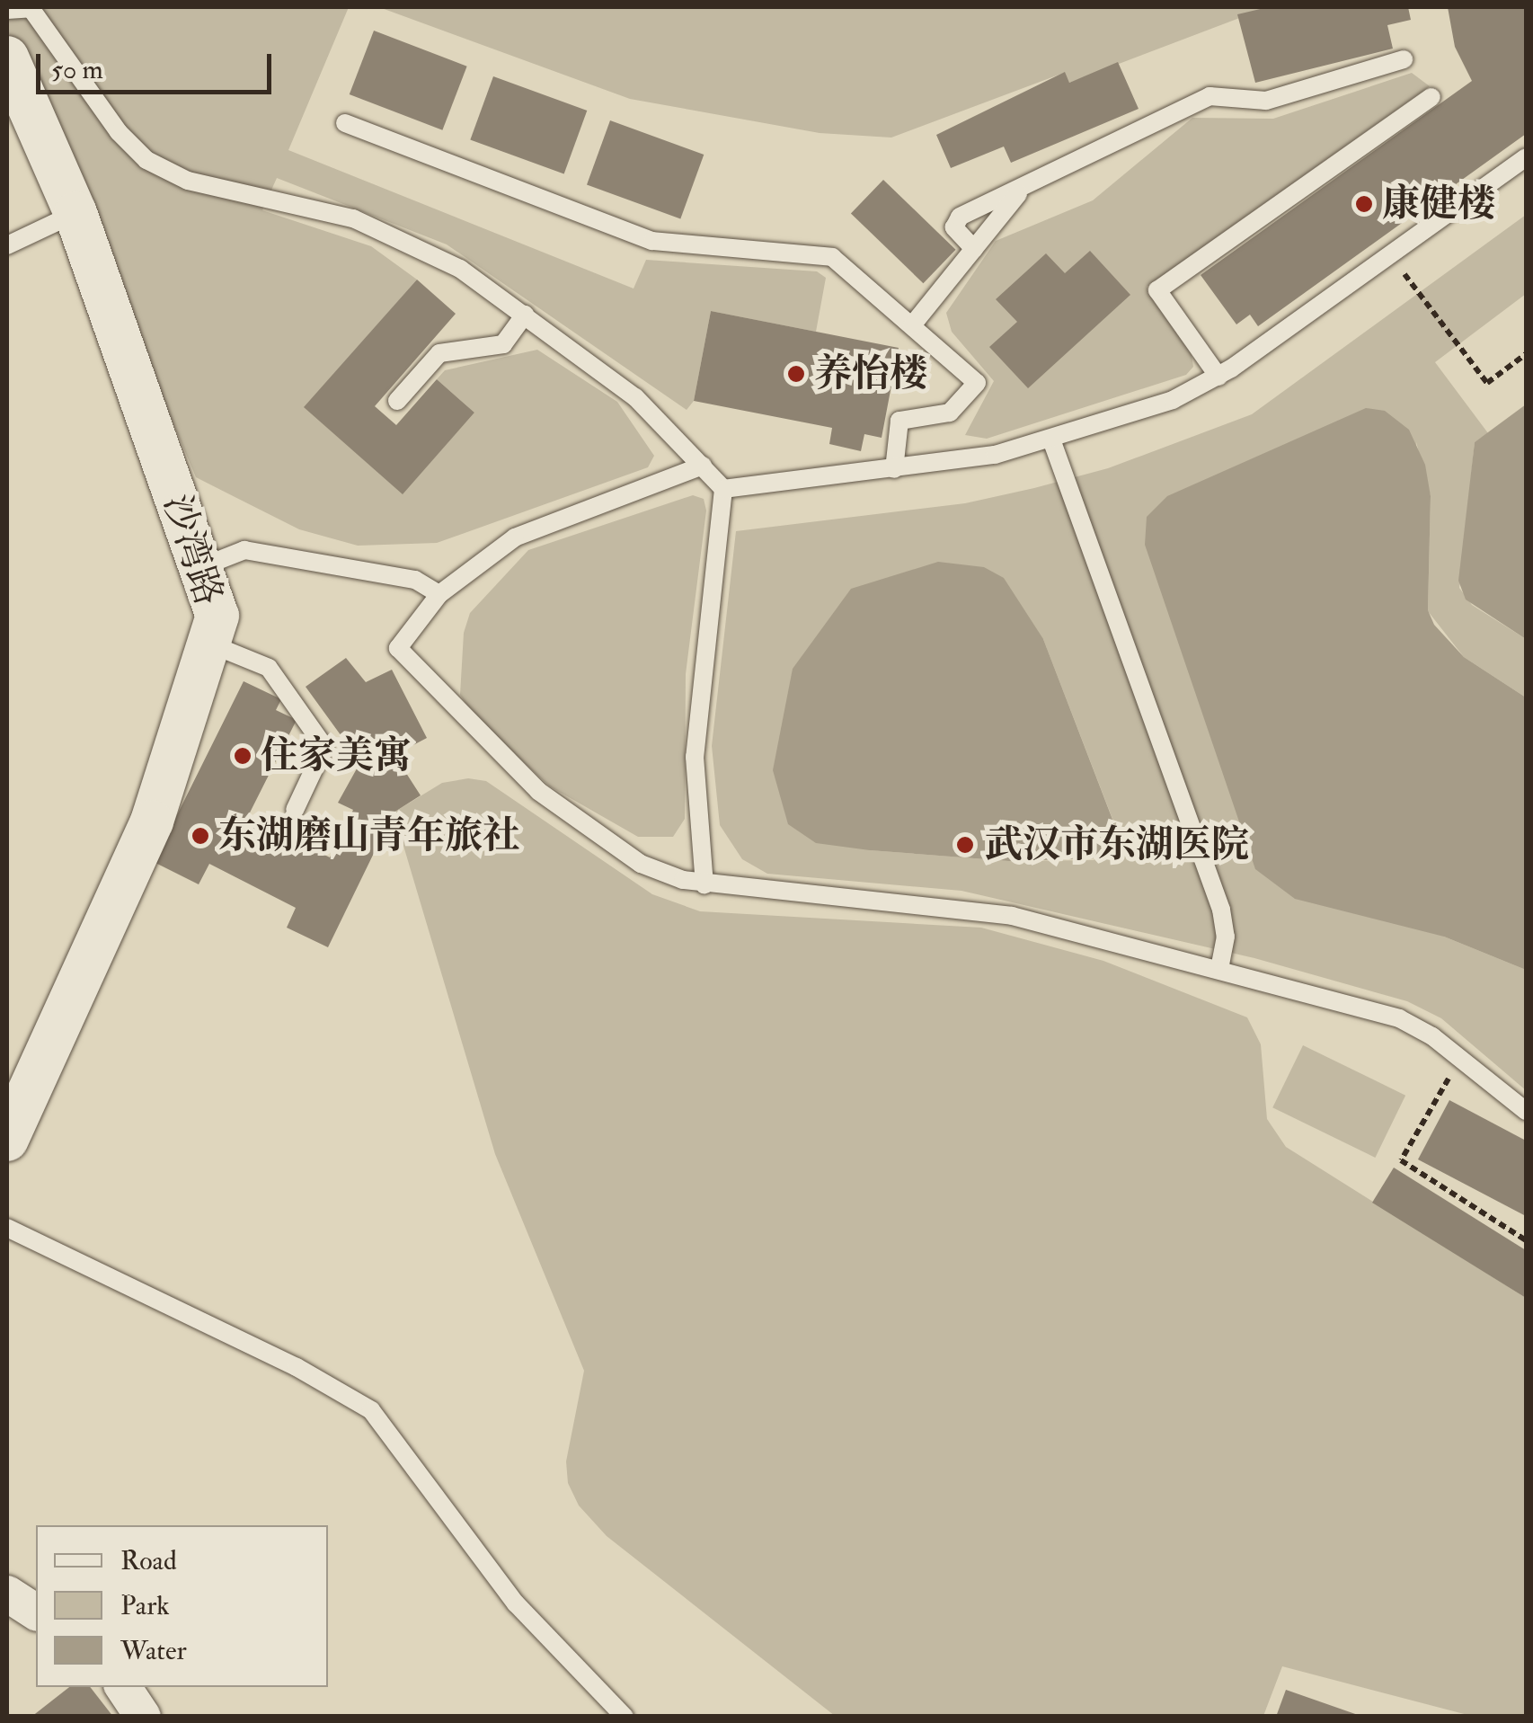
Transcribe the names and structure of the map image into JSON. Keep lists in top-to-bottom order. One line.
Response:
{"streets":{"street":["沙湾路"]},"places":["康健楼","养怡楼","住家美寓","东湖磨山青年旅社","武汉市东湖医院"],"legend":["Road","Park","Water"],"scale_bar":"50 m"}
